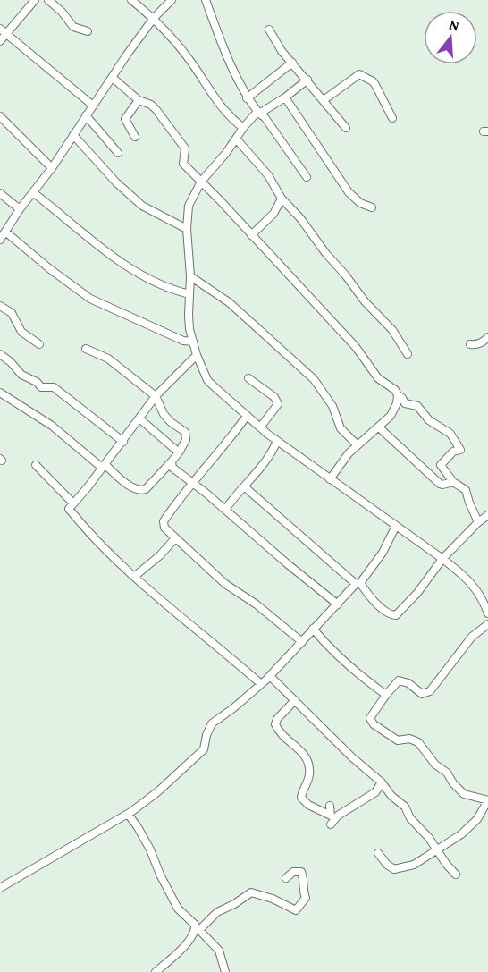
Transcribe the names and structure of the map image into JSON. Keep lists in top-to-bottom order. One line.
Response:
{"north":"top"}
